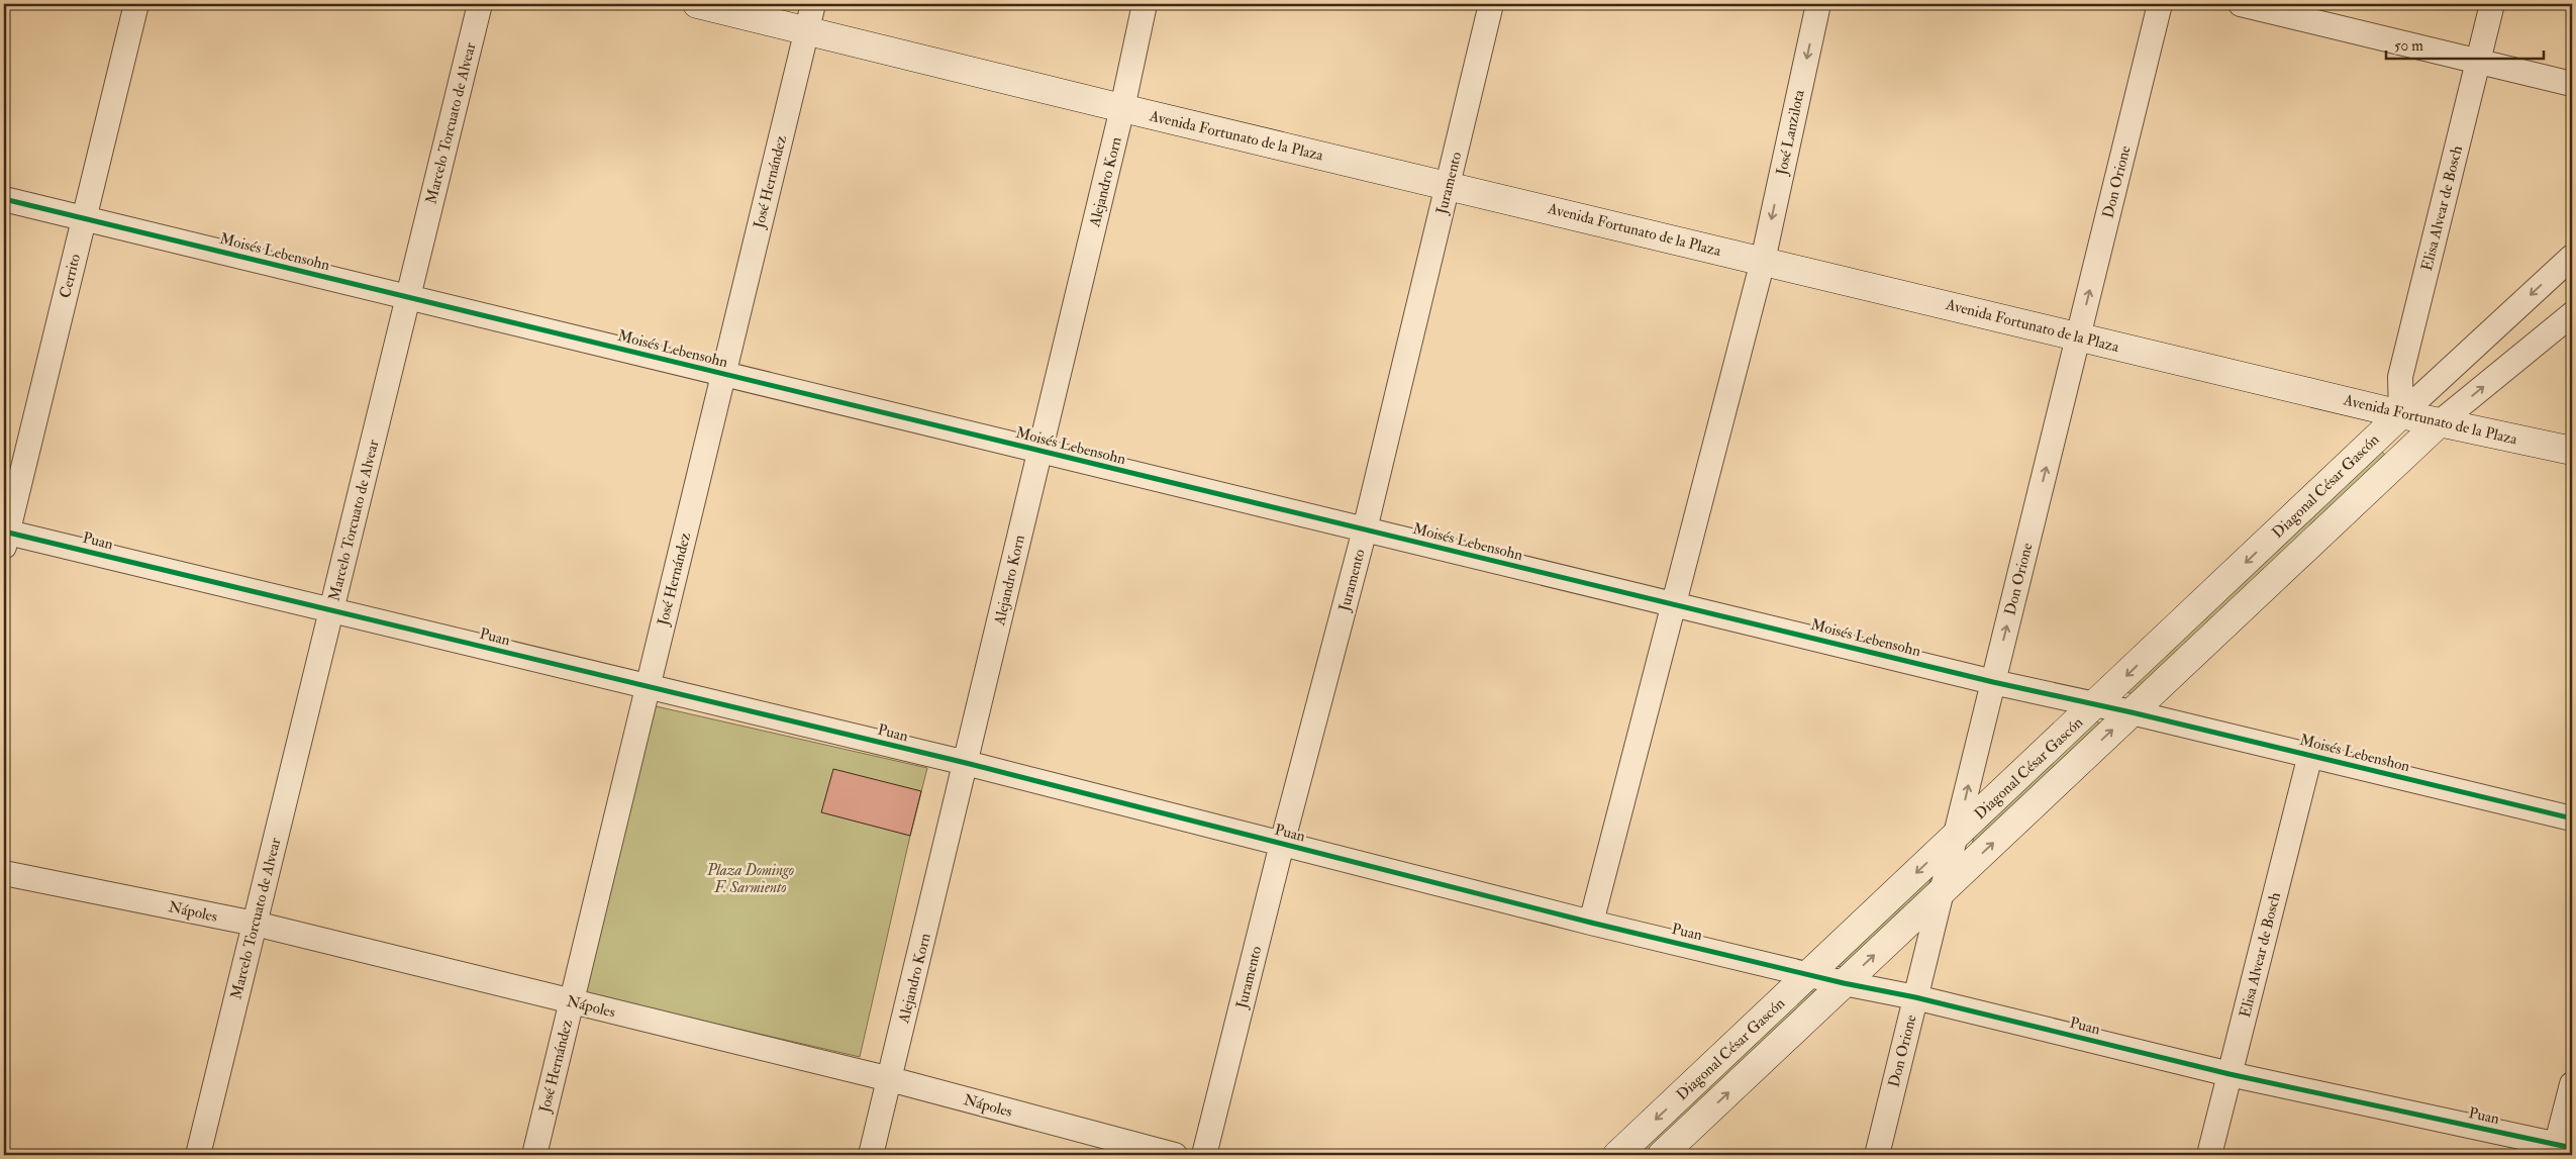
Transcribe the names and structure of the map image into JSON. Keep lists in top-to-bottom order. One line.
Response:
{"streets":{"street":["Marcelo Torcuato de Alvear","José Lanzilota","Avenida Fortunato de la Plaza","José Hernández","Alejandro Korn","Don Orione","Juramento","Elisa Alvear de Bosch","Moisés Lebensohn","Cerrito","Diagonal César Gascón","Puan","Moisés Lebenshon","Nápoles"]},"crossings":[["Marcelo Torcuato de Alvear","Moisés Lebensohn"],["Marcelo Torcuato de Alvear","Puan"],["Marcelo Torcuato de Alvear","Nápoles"],["José Lanzilota","Avenida Fortunato de la Plaza"],["José Lanzilota","Moisés Lebensohn"],["José Lanzilota","Puan"],["Avenida Fortunato de la Plaza","José Hernández"],["Avenida Fortunato de la Plaza","Alejandro Korn"],["Avenida Fortunato de la Plaza","Don Orione"],["Avenida Fortunato de la Plaza","Juramento"],["Avenida Fortunato de la Plaza","Elisa Alvear de Bosch"],["Avenida Fortunato de la Plaza","Diagonal César Gascón"],["José Hernández","Moisés Lebensohn"],["José Hernández","Puan"],["José Hernández","Nápoles"],["Alejandro Korn","Moisés Lebensohn"],["Alejandro Korn","Puan"],["Alejandro Korn","Nápoles"],["Don Orione","Moisés Lebensohn"],["Don Orione","Diagonal César Gascón"],["Don Orione","Puan"],["Juramento","Moisés Lebensohn"],["Juramento","Puan"],["Elisa Alvear de Bosch","Diagonal César Gascón"],["Elisa Alvear de Bosch","Puan"],["Elisa Alvear de Bosch","Moisés Lebenshon"],["Moisés Lebensohn","Cerrito"],["Moisés Lebensohn","Diagonal César Gascón"],["Moisés Lebensohn","Moisés Lebenshon"],["Cerrito","Puan"],["Diagonal César Gascón","Puan"],["Diagonal César Gascón","Moisés Lebenshon"]],"one_way":["Don Orione"],"parks":["Plaza Domingo F. Sarmiento"],"scale_bar":"50 m"}
